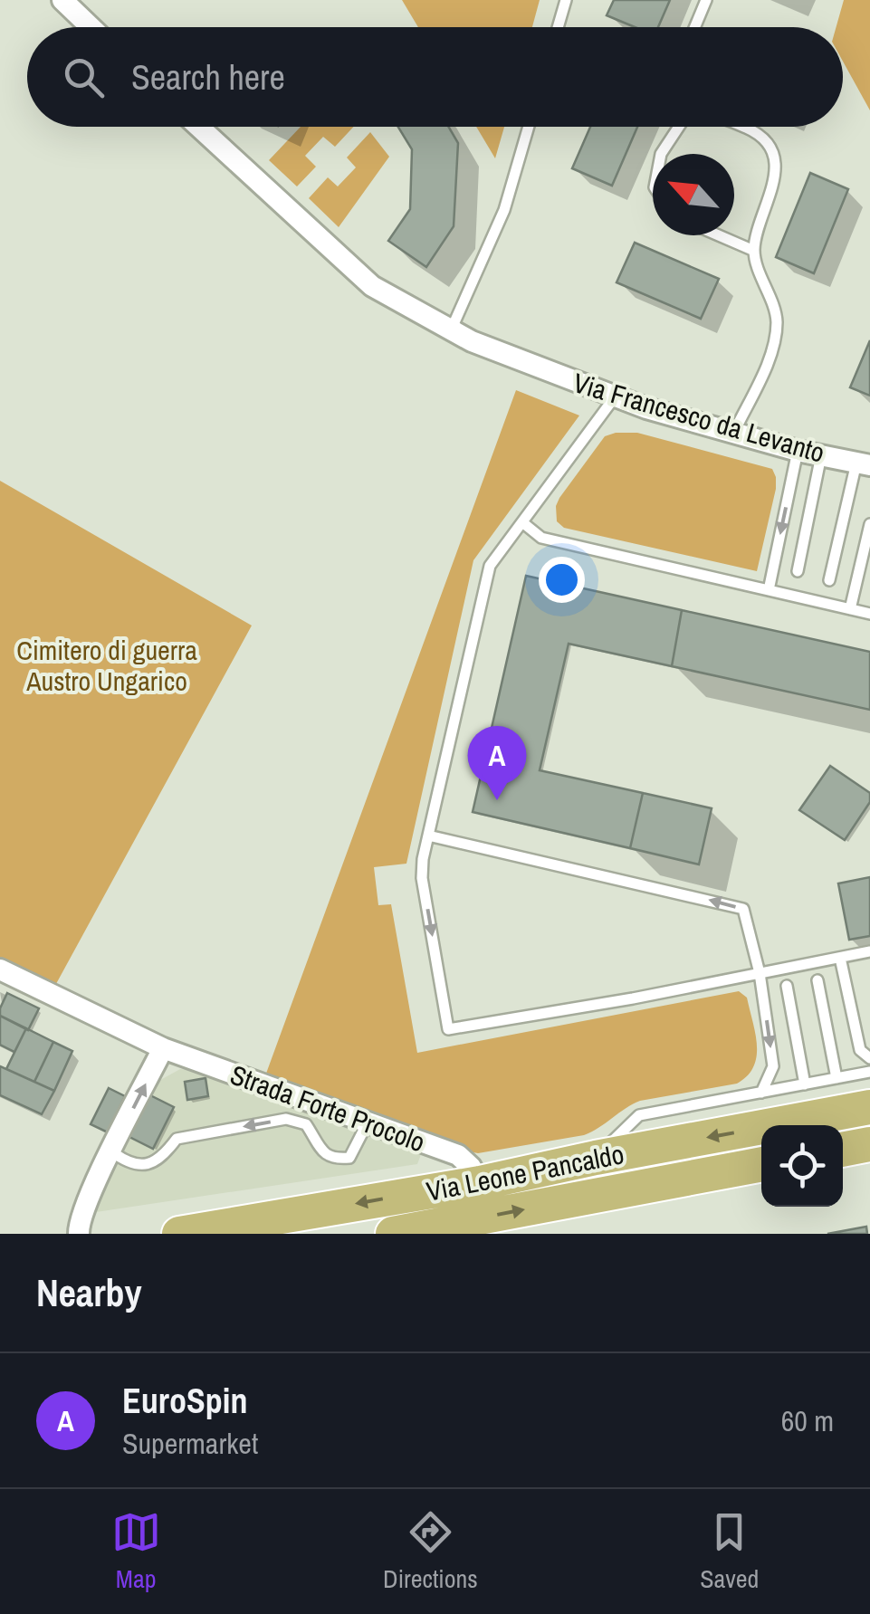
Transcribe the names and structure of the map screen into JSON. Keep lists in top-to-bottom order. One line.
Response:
{"streets":{"main road":["Via Leone Pancaldo"],"street":["Via Francesco da Levanto","Strada Forte Procolo"]},"crossings":[["Strada Forte Procolo","Via Leone Pancaldo"]],"parks":["Cimitero di guerra Austro Ungarico"],"north":"top left","page":{"search":"Search here","pins":"A","heading":"Nearby","list":[{"mark":"A","name":"EuroSpin","note":"Supermarket","value":"60 m"}],"nav":["Map","Directions","Saved"]}}
